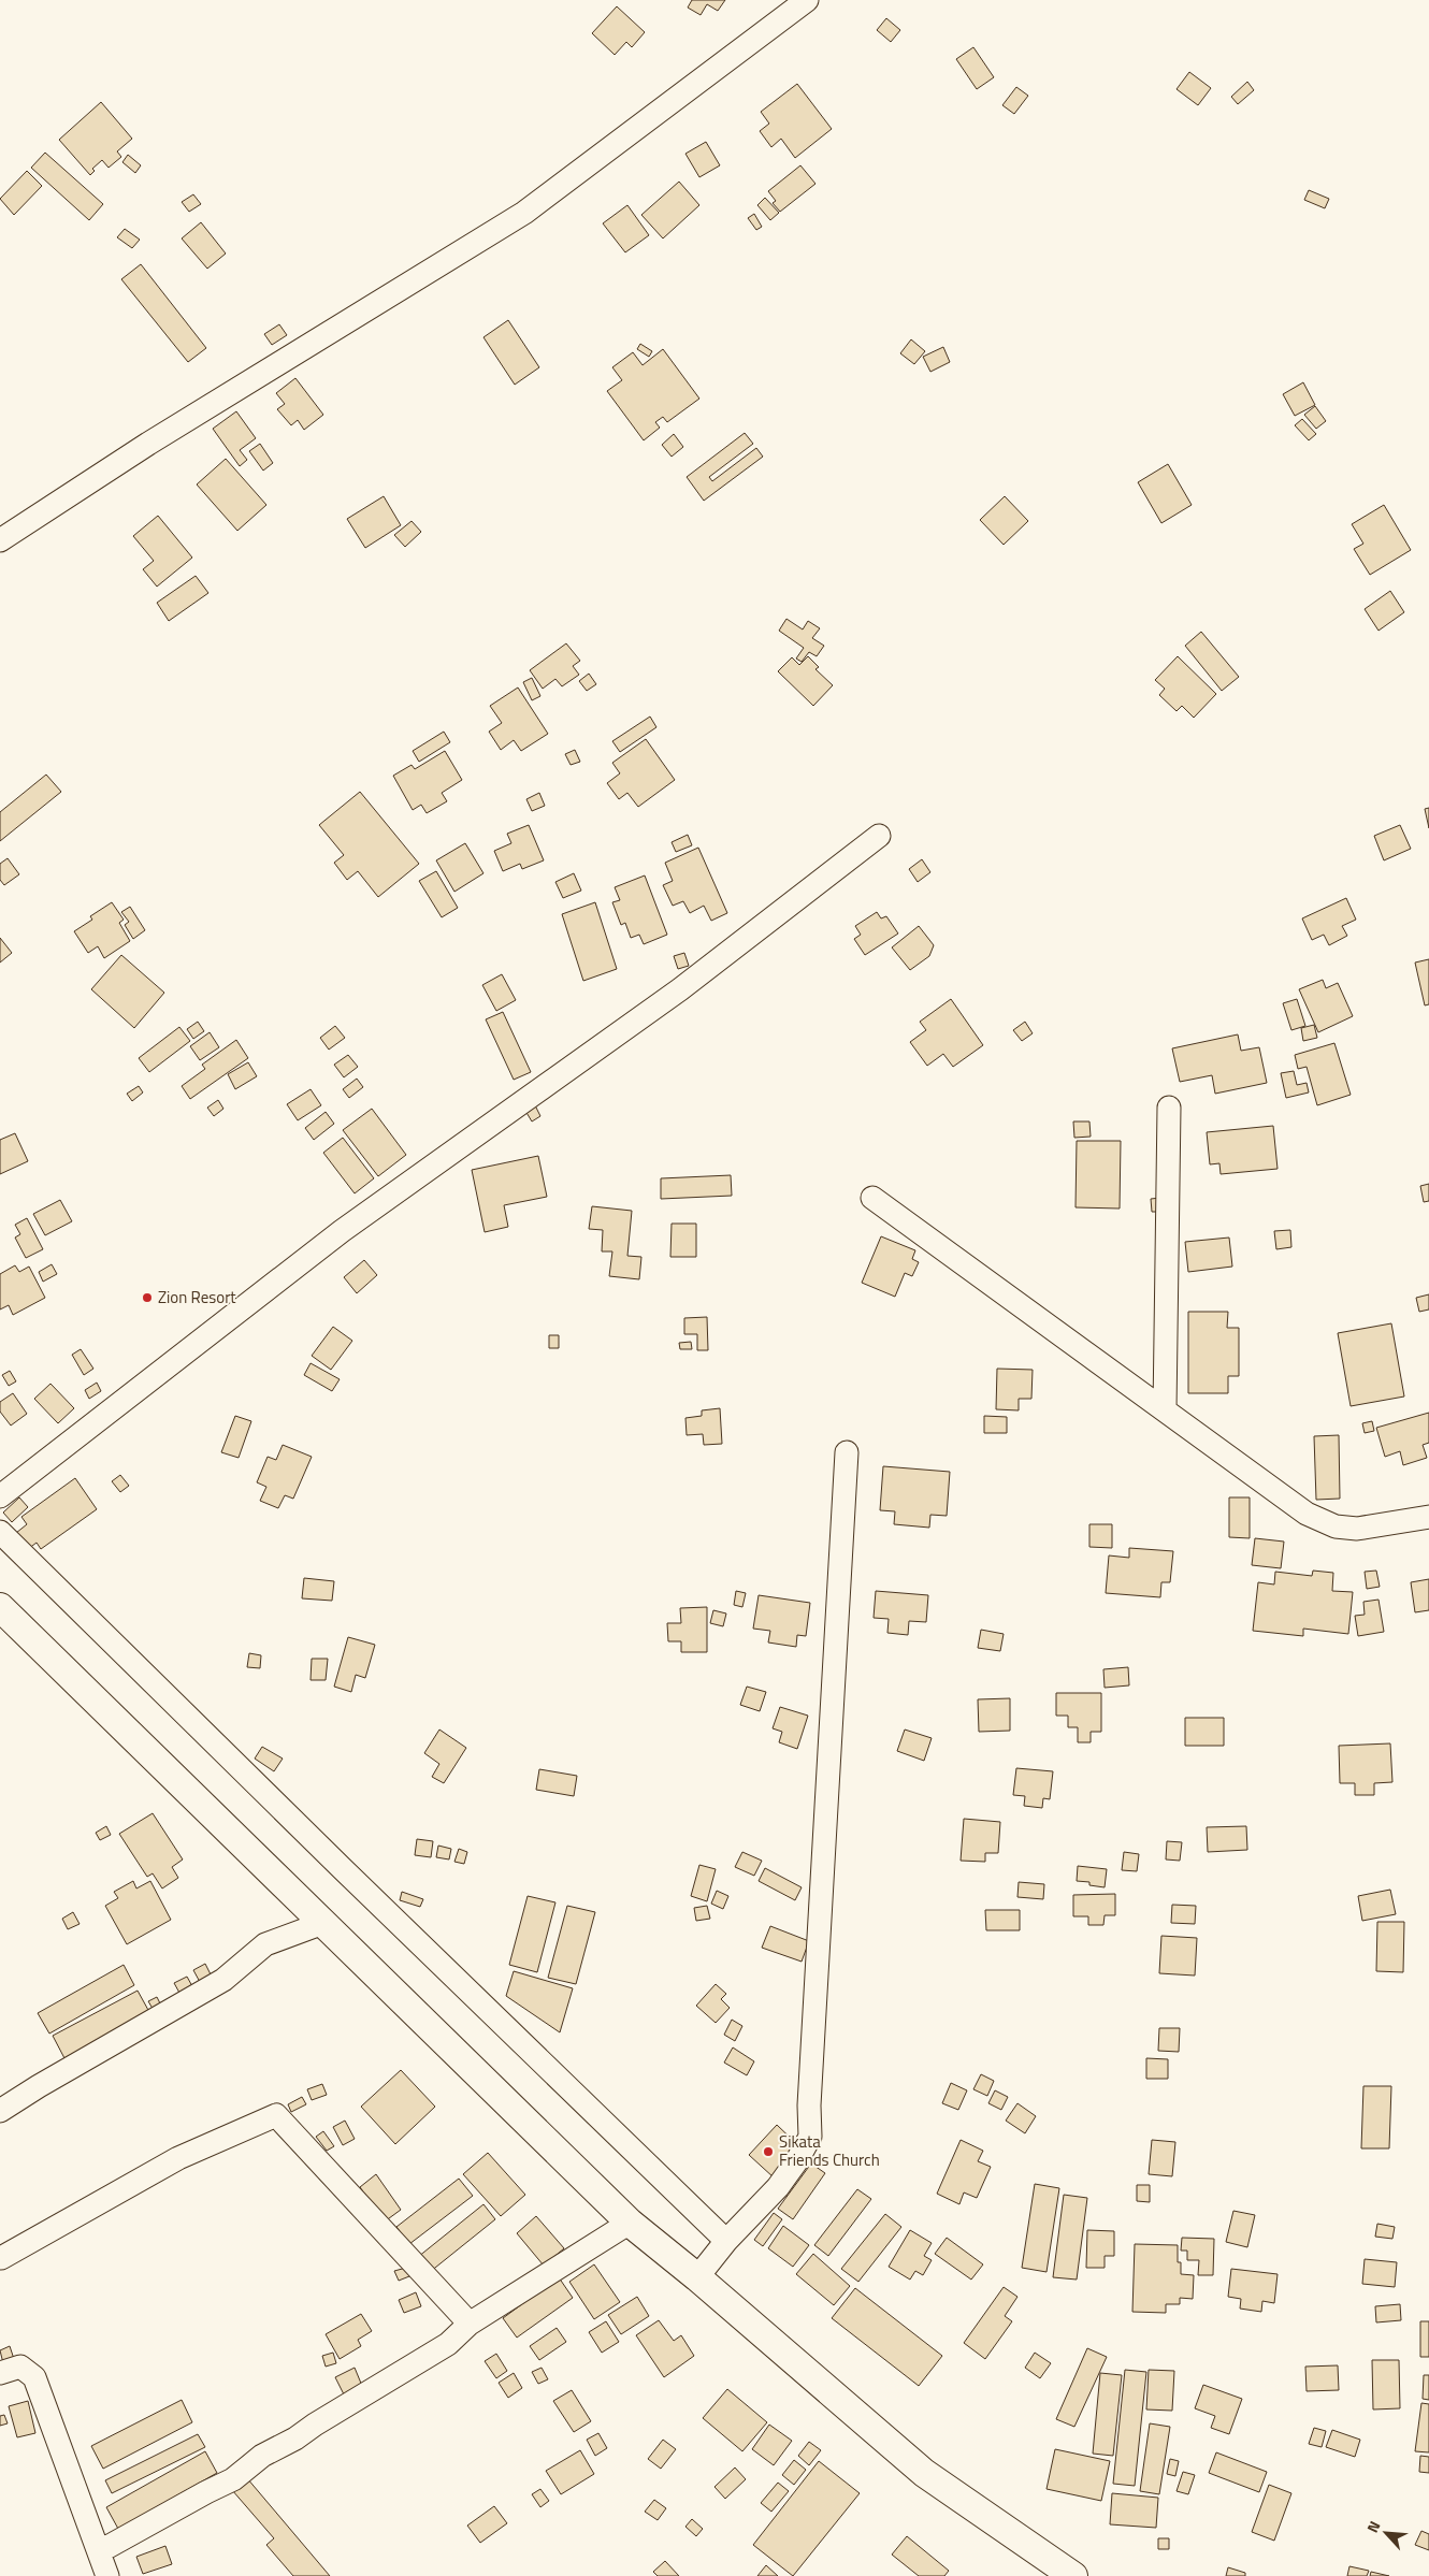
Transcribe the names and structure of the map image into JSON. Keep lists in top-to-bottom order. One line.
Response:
{"places":["Zion Resort","Sikata Friends Church"],"north":"top left"}
